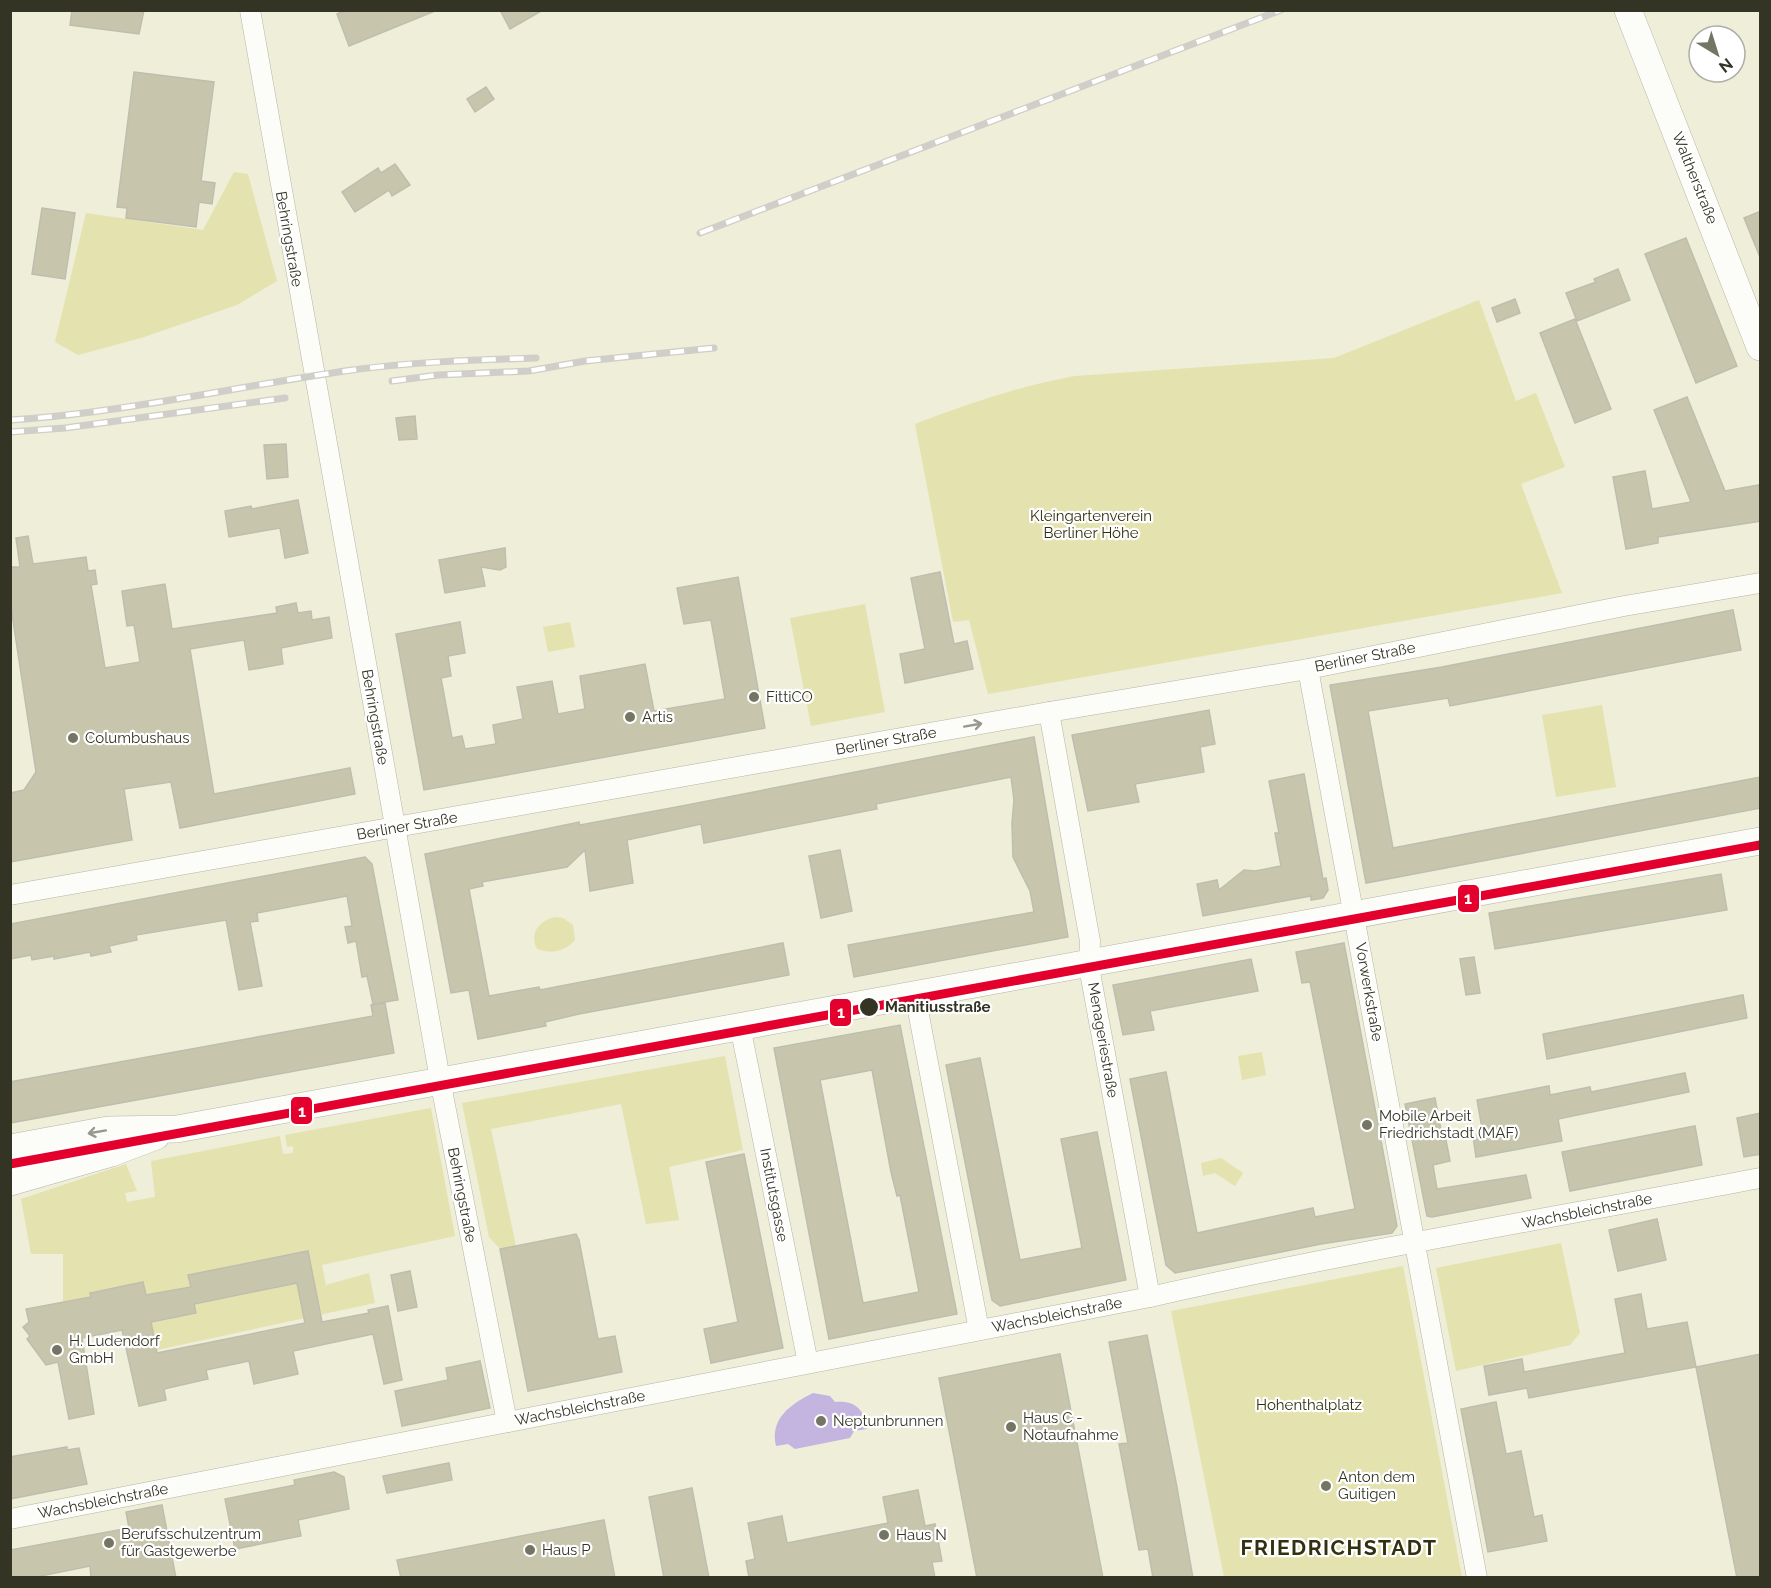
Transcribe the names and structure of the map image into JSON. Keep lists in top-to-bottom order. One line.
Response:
{"streets":{"street":["Waltherstraße","Behringstraße","Berliner Straße","Vorwerkstraße","Menageriestraße","Institutsgasse","Wachsbleichstraße"]},"crossings":[["Behringstraße","Berliner Straße"],["Behringstraße","Wachsbleichstraße"],["Berliner Straße","Vorwerkstraße"],["Berliner Straße","Menageriestraße"],["Vorwerkstraße","Wachsbleichstraße"],["Menageriestraße","Wachsbleichstraße"],["Institutsgasse","Wachsbleichstraße"]],"one_way":["Berliner Straße"],"districts":["FRIEDRICHSTADT"],"parks":["Kleingartenverein Berliner Höhe","Hohenthalplatz"],"places":["FittiCO","Artis","Columbushaus","Manitiusstraße","Mobile Arbeit Friedrichstadt (MAF)","H. Ludendorf GmbH","Neptunbrunnen","Haus C - Notaufnahme","Anton dem Guitigen","Haus N","Berufsschulzentrum für Gastgewerbe","Haus P"],"lines":["transit line 1"],"north":"bottom right"}
